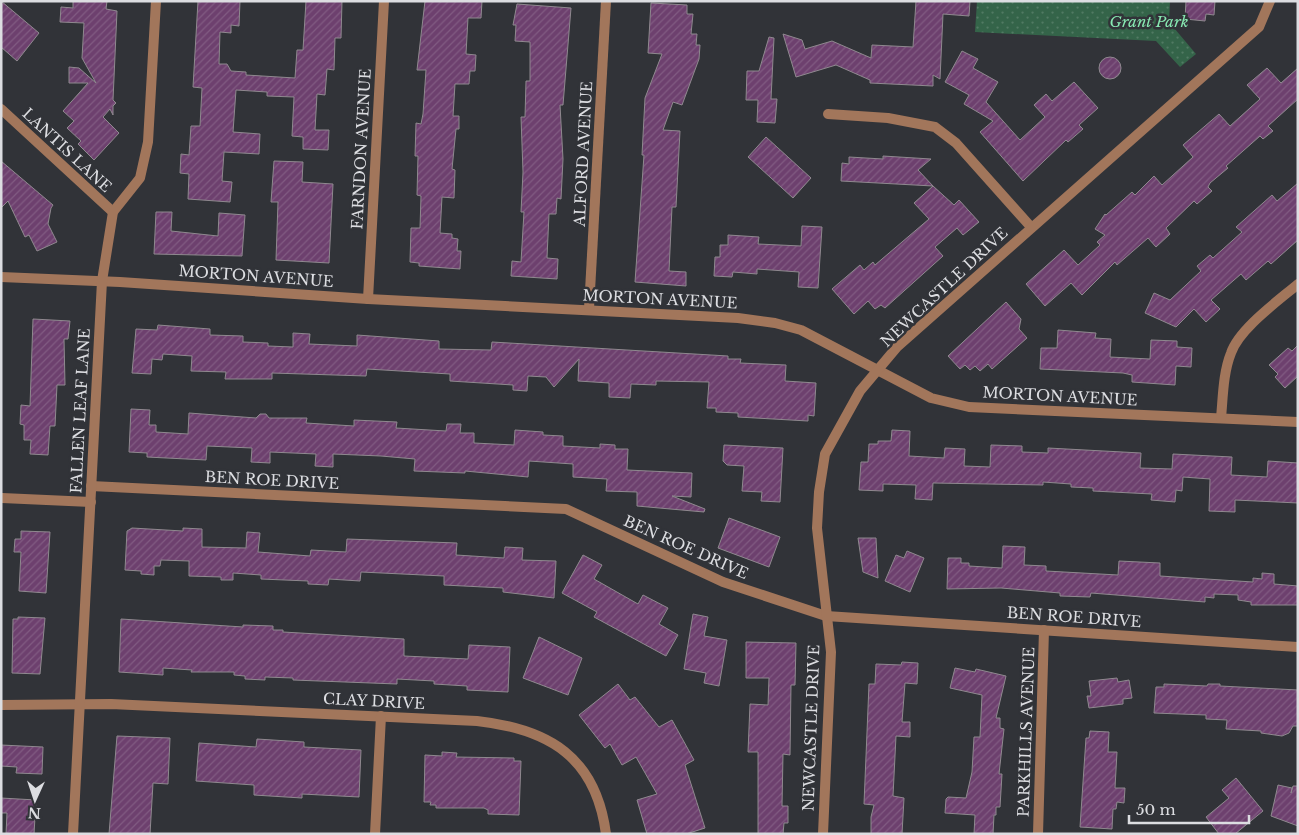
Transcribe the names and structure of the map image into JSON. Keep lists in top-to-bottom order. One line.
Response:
{"streets":{"street":["FARNDON AVENUE","LANTIS LANE","ALFORD AVENUE","MORTON AVENUE","NEWCASTLE DRIVE","FALLEN LEAF LANE","BEN ROE DRIVE","CLAY DRIVE","PARKHILLS AVENUE"]},"crossings":[["FARNDON AVENUE","MORTON AVENUE"],["LANTIS LANE","FALLEN LEAF LANE"],["ALFORD AVENUE","MORTON AVENUE"],["MORTON AVENUE","NEWCASTLE DRIVE"],["MORTON AVENUE","FALLEN LEAF LANE"],["NEWCASTLE DRIVE","BEN ROE DRIVE"],["FALLEN LEAF LANE","BEN ROE DRIVE"],["FALLEN LEAF LANE","CLAY DRIVE"],["BEN ROE DRIVE","PARKHILLS AVENUE"]],"parks":["Grant Park"],"scale_bar":"50 m","north":"bottom"}
